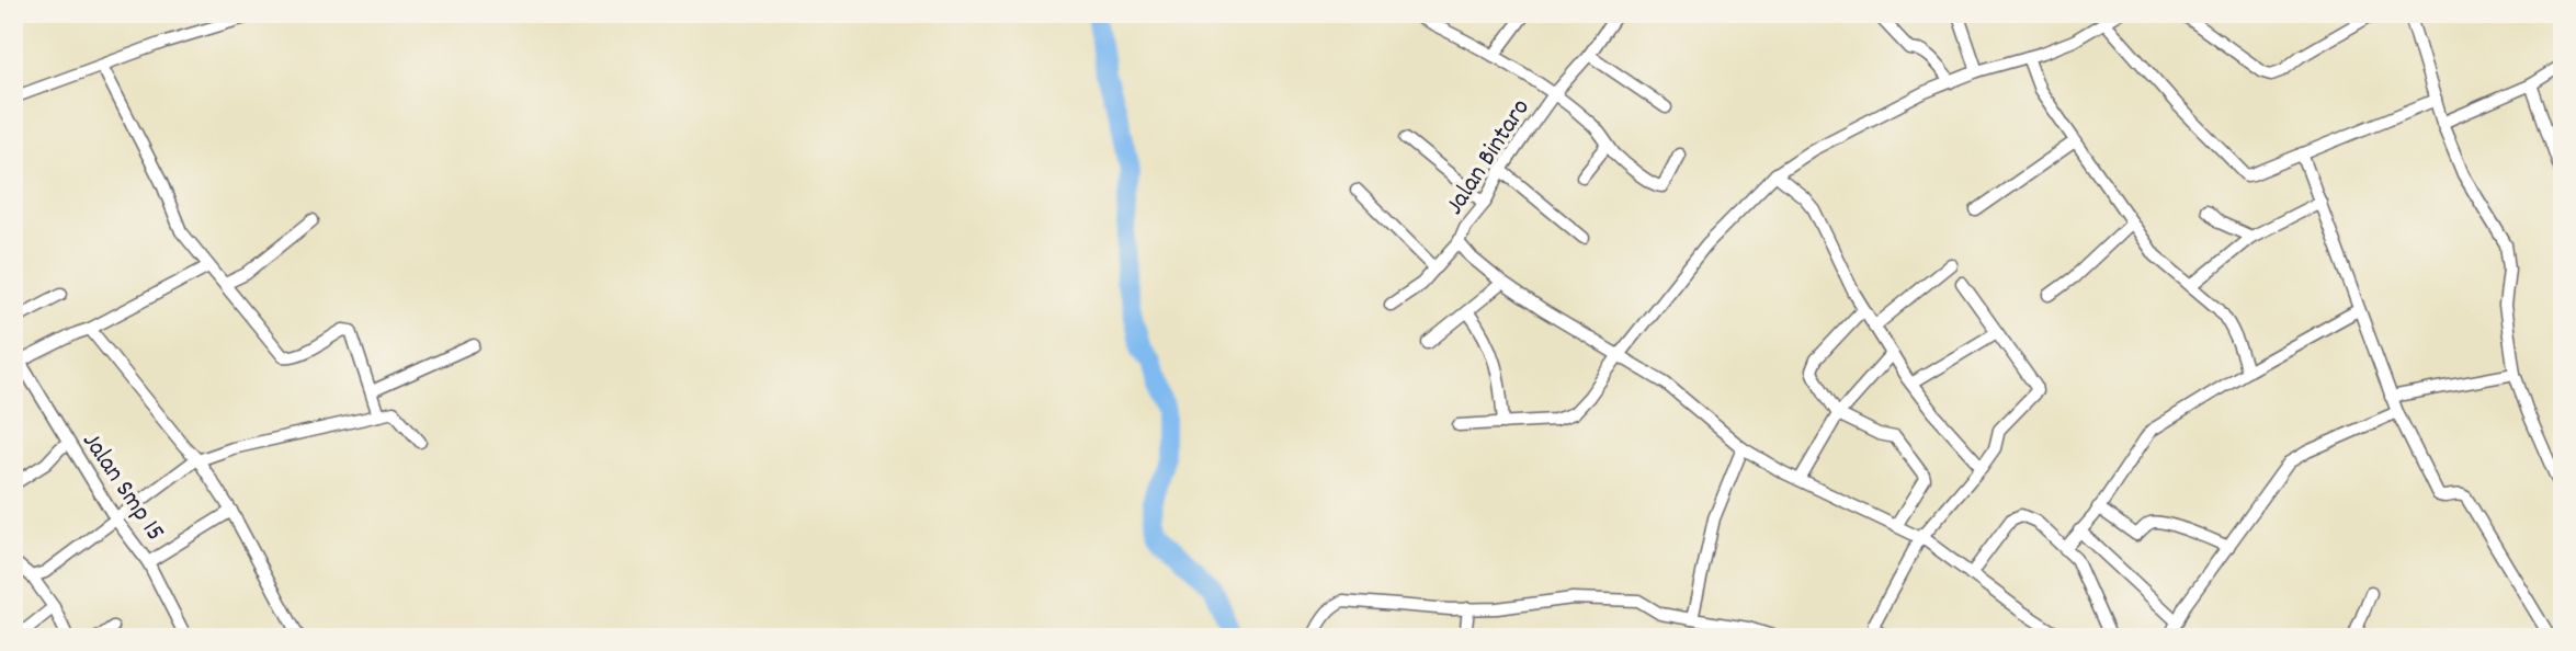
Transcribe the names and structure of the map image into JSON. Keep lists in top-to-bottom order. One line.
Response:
{"streets":{"street":["Jalan Bintaro","Jalan Smp 15"]}}
